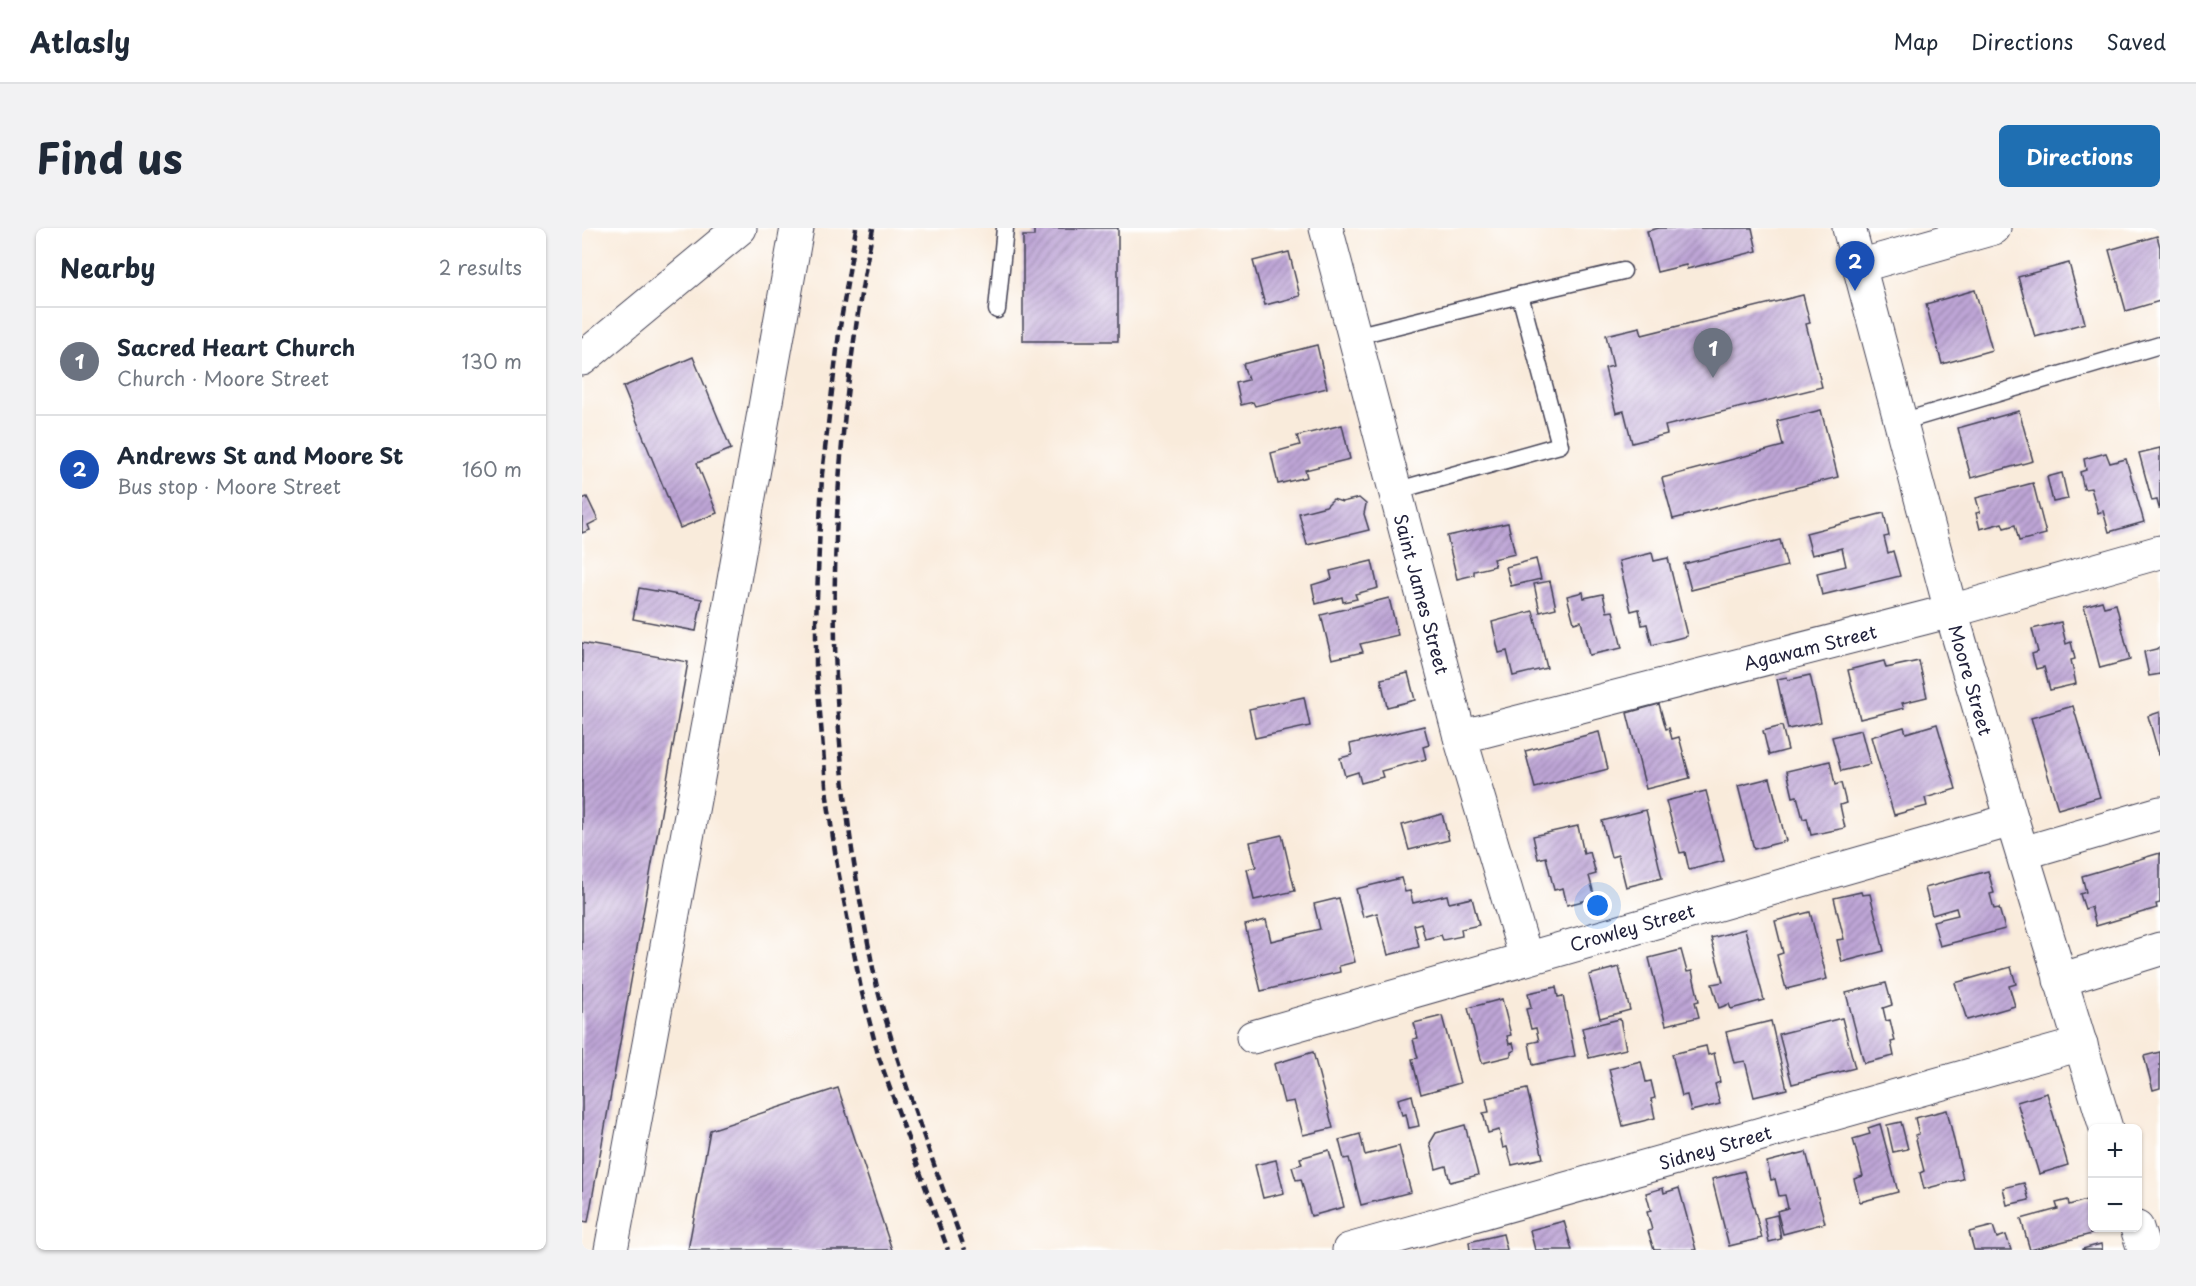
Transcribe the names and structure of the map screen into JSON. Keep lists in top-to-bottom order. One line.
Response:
{"streets":{"street":["Saint James Street","Agawam Street","Moore Street","Crowley Street","Sidney Street"]},"crossings":[["Saint James Street","Agawam Street"],["Saint James Street","Crowley Street"],["Agawam Street","Moore Street"],["Moore Street","Crowley Street"],["Moore Street","Sidney Street"]],"page":{"header":"Atlasly","nav":["Map","Directions","Saved"],"title":"Find us","buttons":"Directions","heading":["Nearby","2 results"],"pins":["2","1"],"list":[{"mark":"1","name":"Sacred Heart Church","note":"Church · Moore Street","value":"130 m"},{"mark":"2","name":"Andrews St and Moore St","note":"Bus stop · Moore Street","value":"160 m"}],"map_buttons":["+","−"]}}
